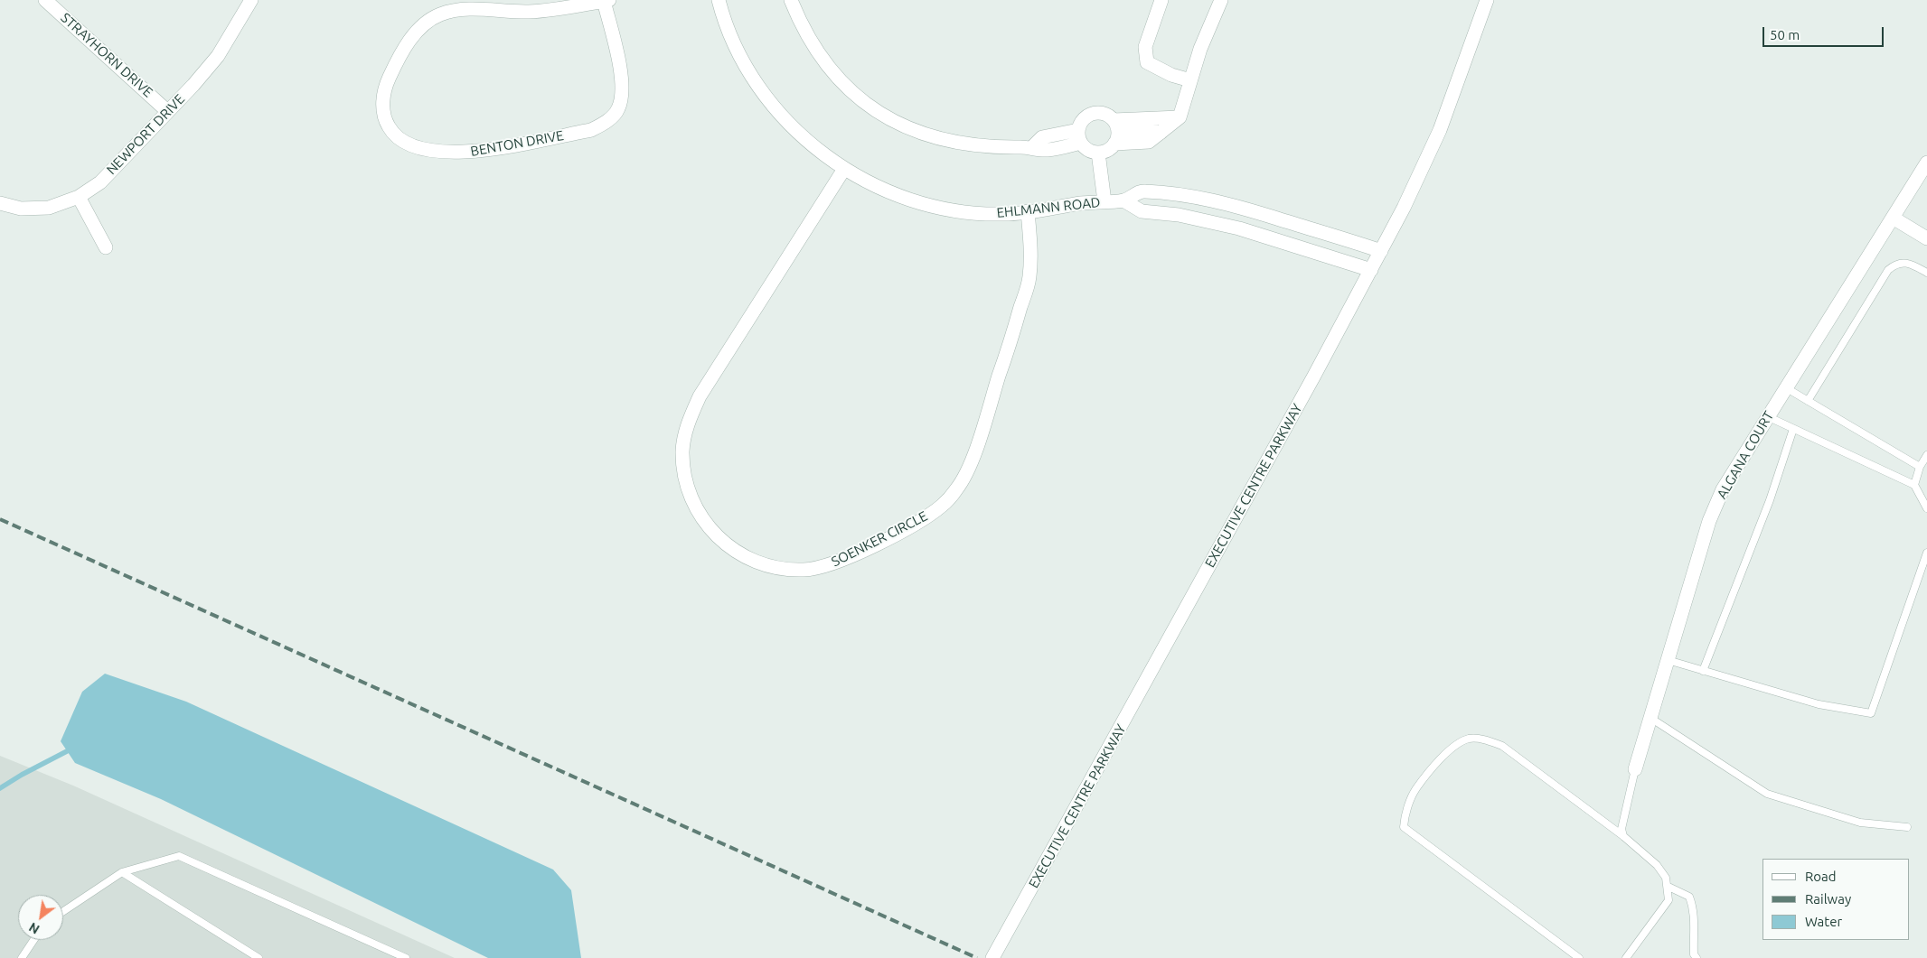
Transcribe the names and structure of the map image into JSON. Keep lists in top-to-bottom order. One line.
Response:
{"streets":{"street":["STRAYHORN DRIVE","NEWPORT DRIVE","BENTON DRIVE","EHLMANN ROAD","ALGANA COURT","EXECUTIVE CENTRE PARKWAY","SOENKER CIRCLE"]},"crossings":[["STRAYHORN DRIVE","NEWPORT DRIVE"],["EHLMANN ROAD","EXECUTIVE CENTRE PARKWAY"],["EHLMANN ROAD","SOENKER CIRCLE"]],"legend":["Road","Railway","Water"],"scale_bar":"50 m","north":"bottom left"}
